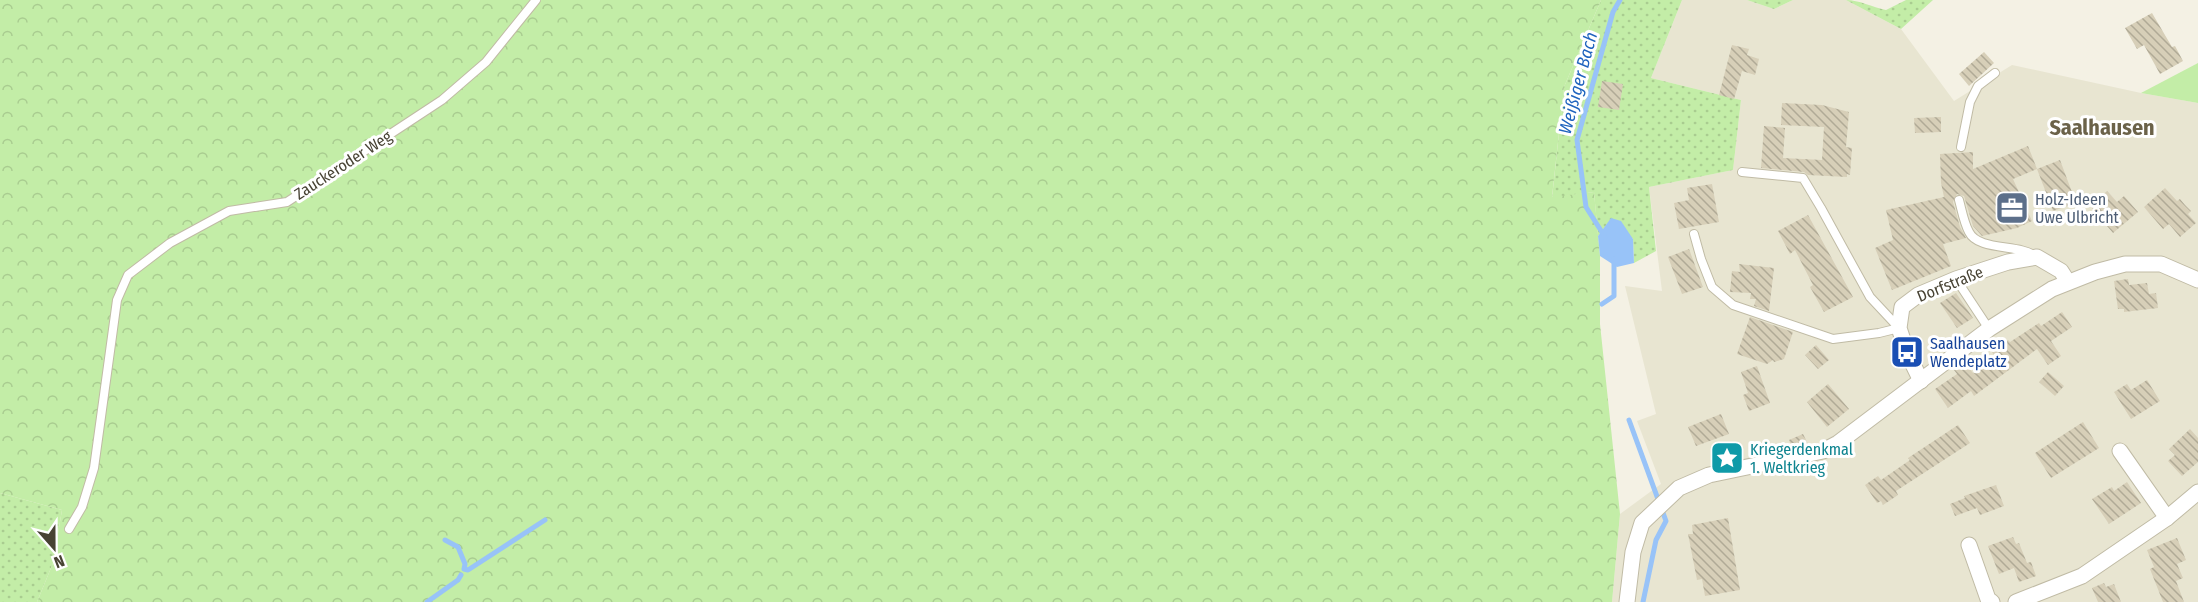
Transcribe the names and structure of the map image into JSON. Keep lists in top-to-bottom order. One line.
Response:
{"streets":{"street":["Dorfstraße"],"lane":["Zauckeroder Weg"]},"districts":["Saalhausen"],"water":["Weißiger Bach"],"places":{"office":["Holz-Ideen Uwe Ulbricht"],"bus stop":["Saalhausen Wendeplatz"],"place":["Kriegerdenkmal 1. Weltkrieg"]},"north":"bottom"}
